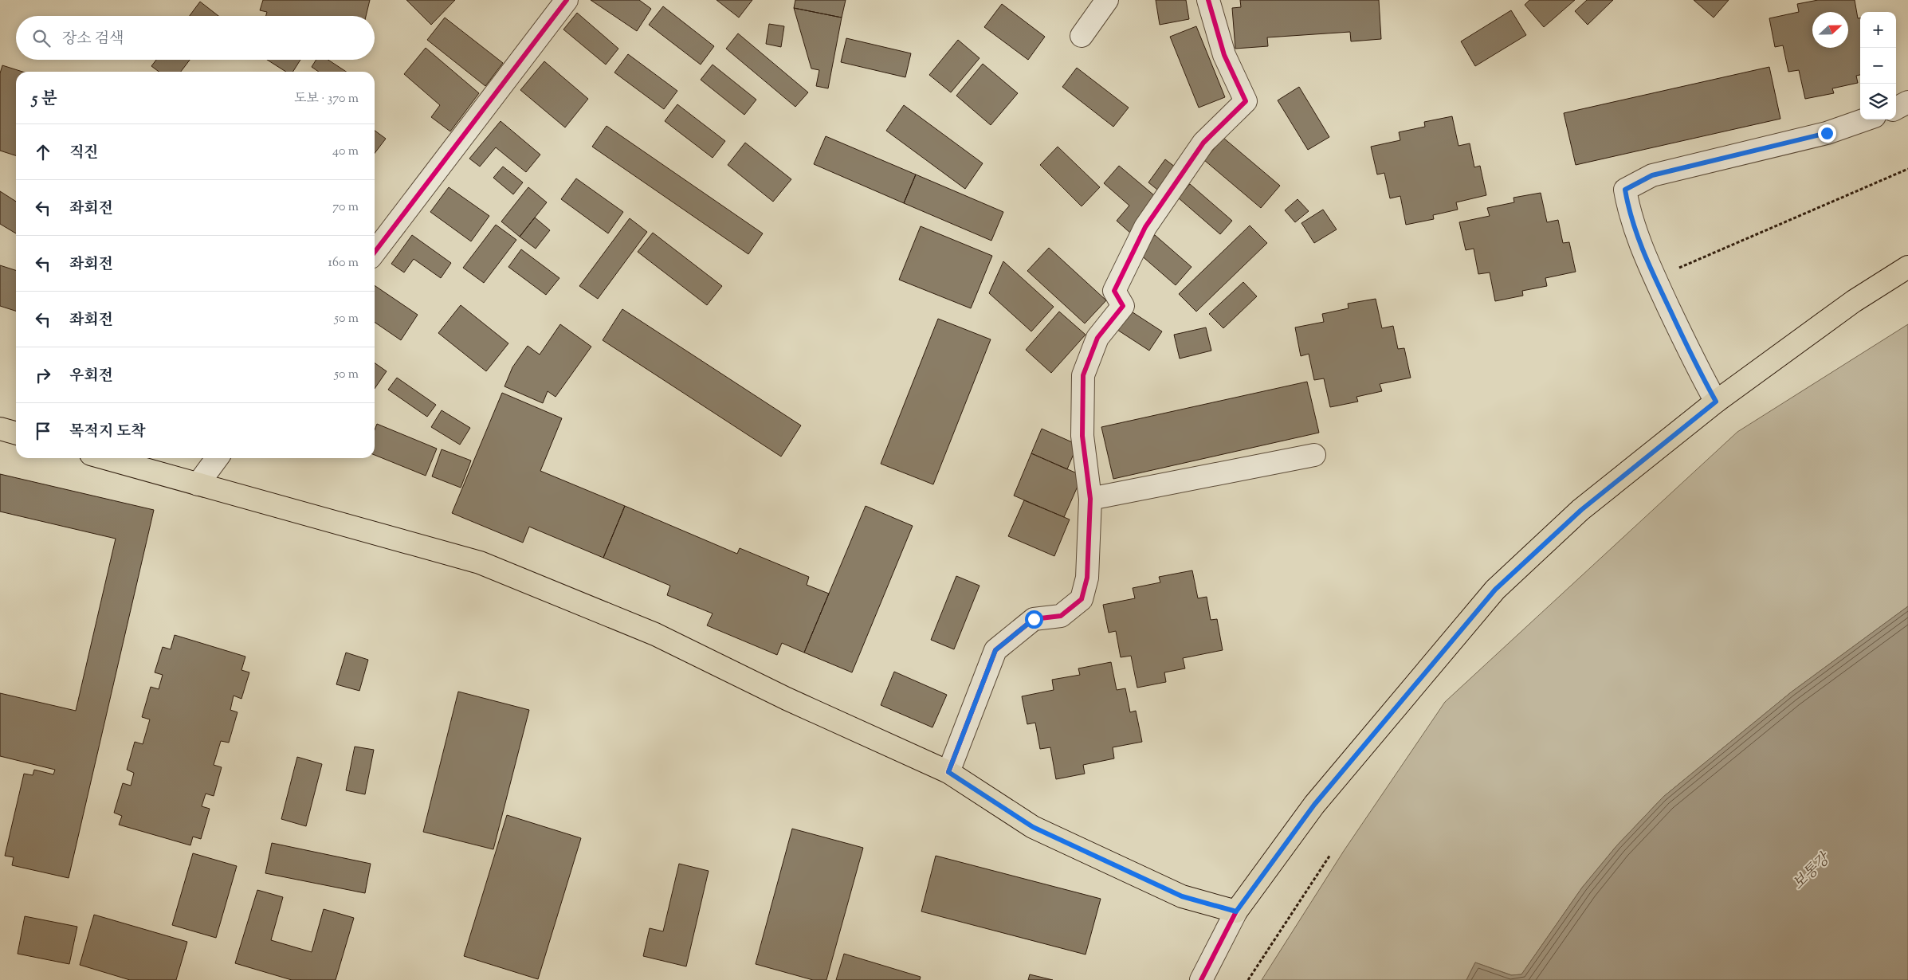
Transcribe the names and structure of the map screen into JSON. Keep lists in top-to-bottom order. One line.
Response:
{"water":["보통강"],"north":"right","page":{"map_buttons":["+","−"],"search":"장소 검색","heading":["5 분","도보 · 370 m"],"list":[["직진","40 m"],["좌회전","70 m"],["좌회전","160 m"],["좌회전","50 m"],["우회전","50 m"],"목적지 도착"]}}
